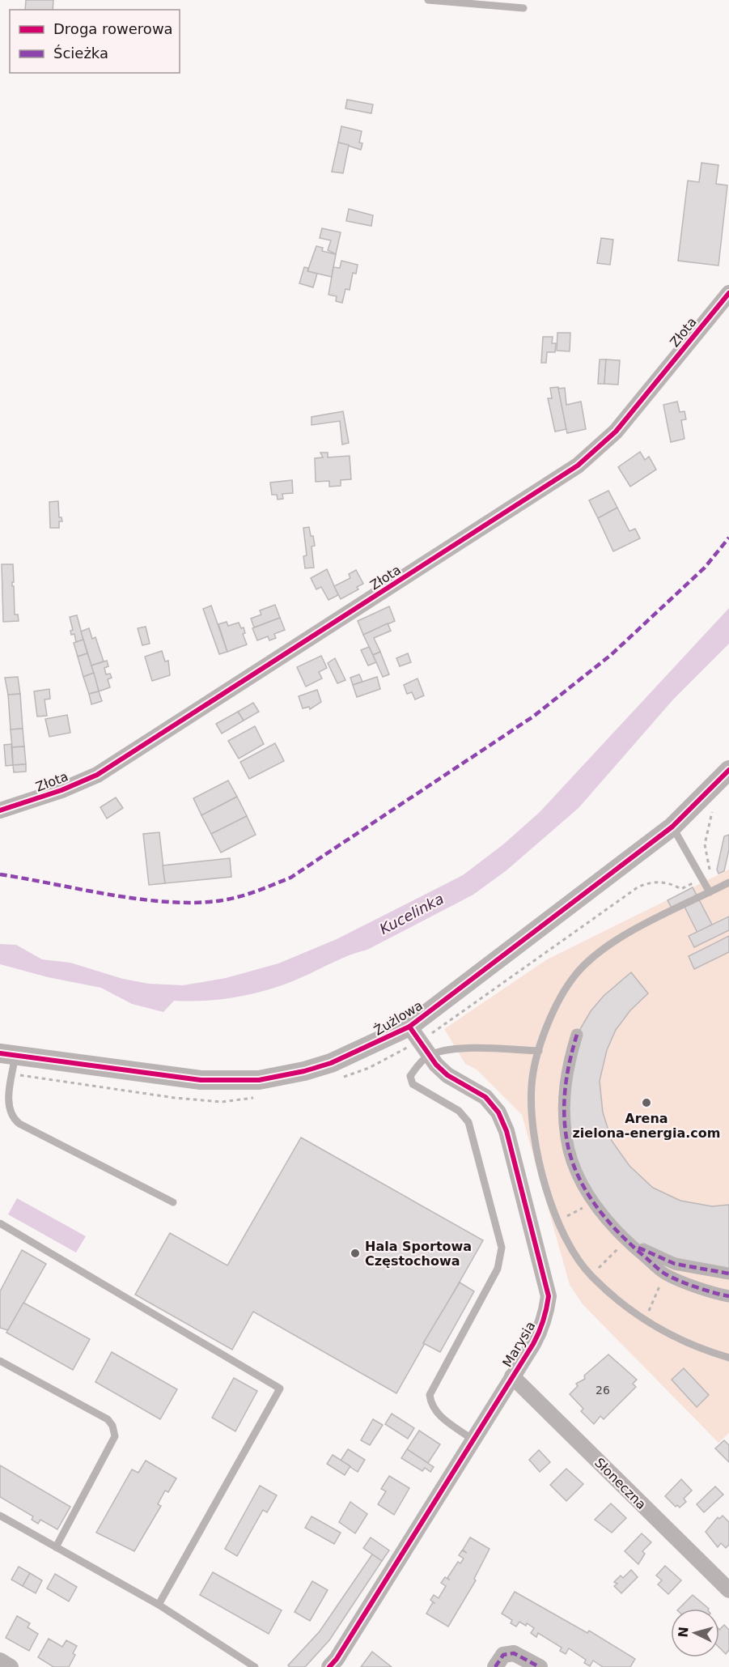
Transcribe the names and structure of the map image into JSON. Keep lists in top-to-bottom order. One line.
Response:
{"streets":{"street":["Złota","Żużlowa","Marysia","Słoneczna"]},"crossings":[["Żużlowa","Marysia"],["Marysia","Słoneczna"]],"water":["Kucelinka"],"places":["Arena zielona-energia.com","Hala Sportowa Częstochowa"],"house_numbers":["26"],"legend":["Droga rowerowa","Ścieżka"],"north":"left"}
